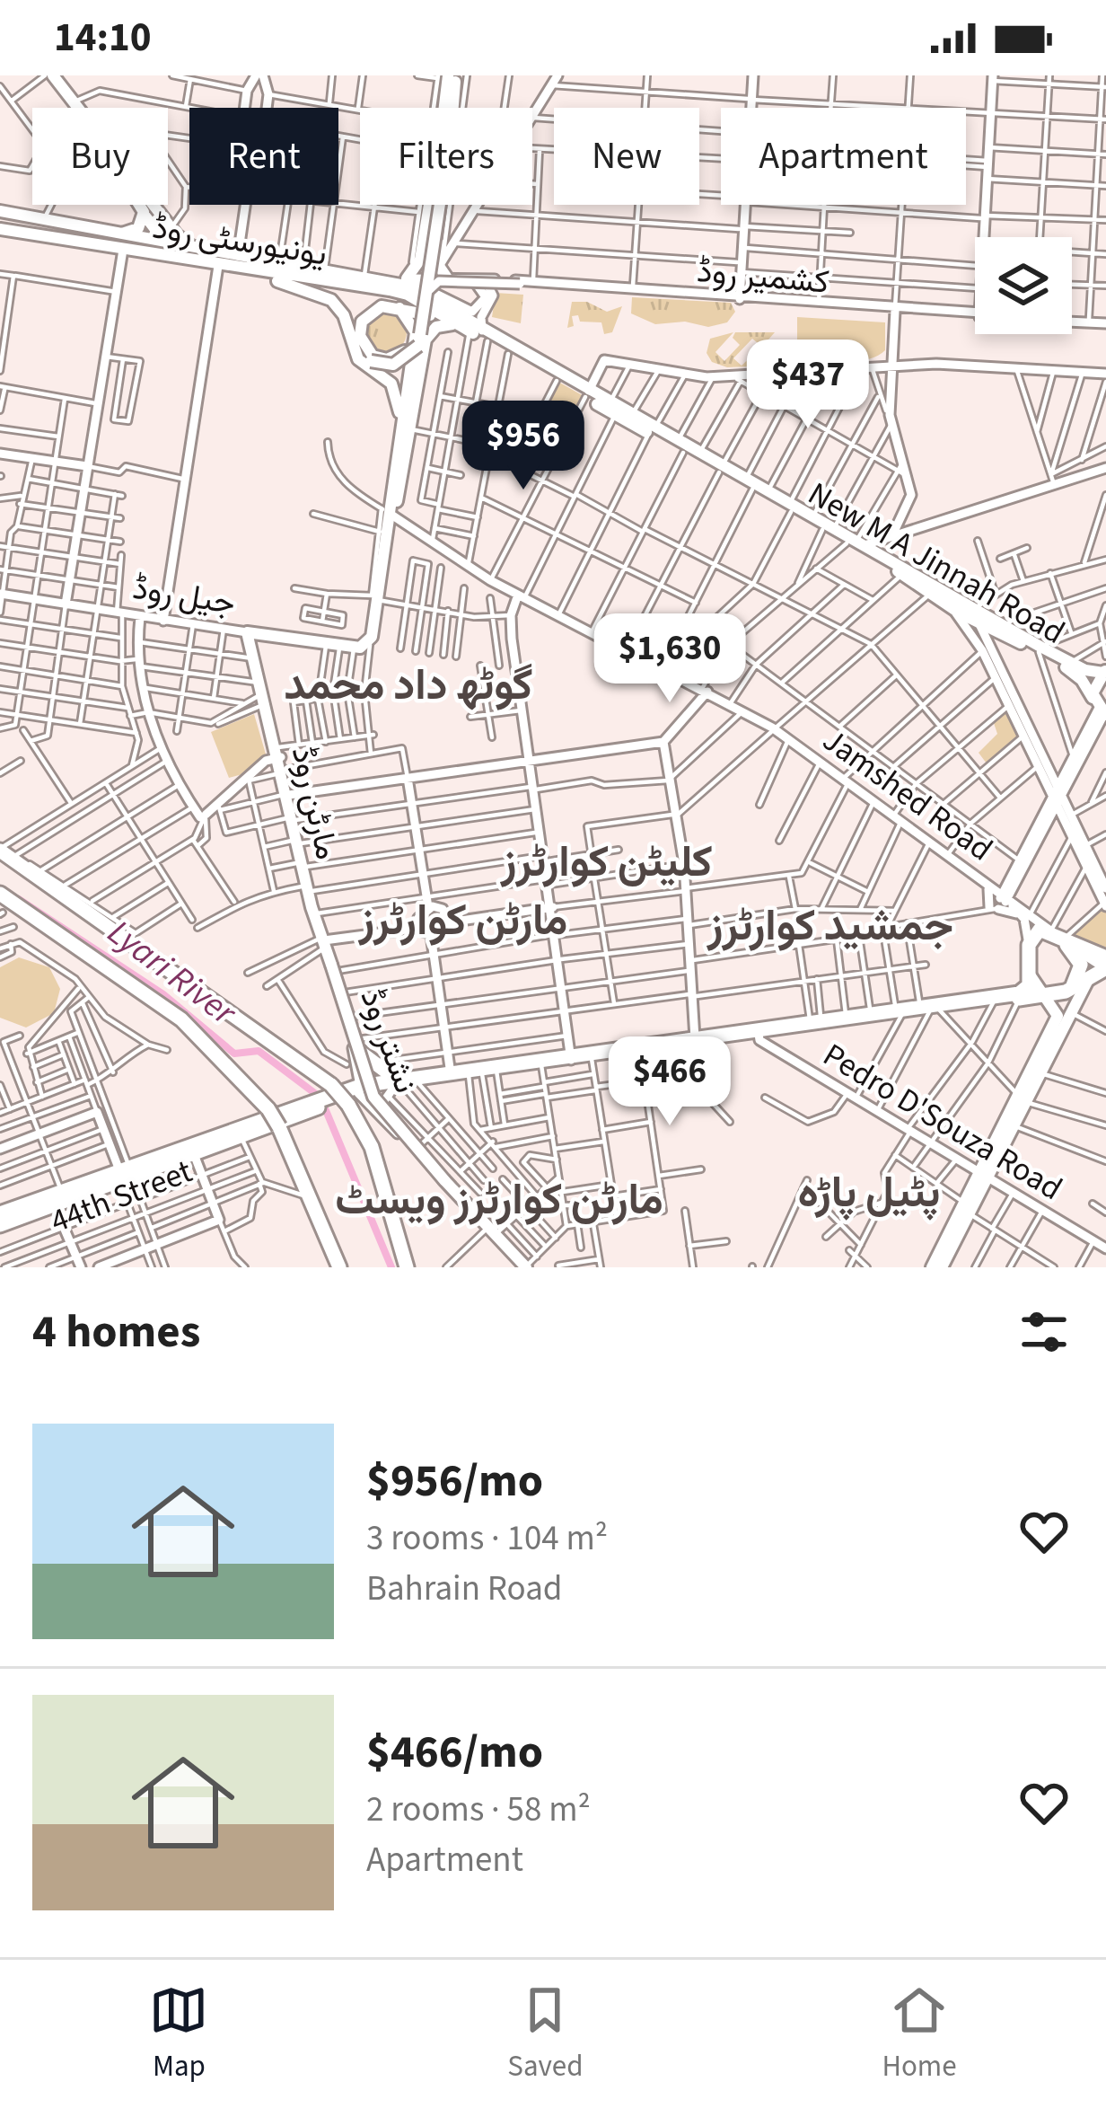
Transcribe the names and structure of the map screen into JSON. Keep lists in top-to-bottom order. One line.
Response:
{"streets":{"main road":["یونیورسٹی روڈ","New M A Jinnah Road","جیل روڈ","مارٹن روڈ","نشتر روڈ"],"street":["کشمیر روڈ","Jamshed Road","Pedro D'Souza Road","44th Street"]},"crossings":[["یونیورسٹی روڈ","کشمیر روڈ"],["یونیورسٹی روڈ","New M A Jinnah Road"],["کشمیر روڈ","New M A Jinnah Road"],["جیل روڈ","مارٹن روڈ"],["مارٹن روڈ","نشتر روڈ"]],"districts":["گوٹھ داد محمد","کلیٹن کوارٹرز","مارٹن کوارٹرز","جمشید کوارٹرز","پٹیل پاڑہ","مارٹن کوارٹرز ویسٹ"],"water":["Lyari River"],"page":{"status":"14:10","chip":["Buy","Rent","Filters","New","Apartment"],"price":["$437","$956","$1,630","$466"],"heading":"4 homes","list":[{"name":"$956/mo","note":"3 rooms · 104 m² · Bahrain Road"},{"name":"$466/mo","note":"2 rooms · 58 m² · Apartment"}],"tabs":["Map","Saved","Home"]}}
